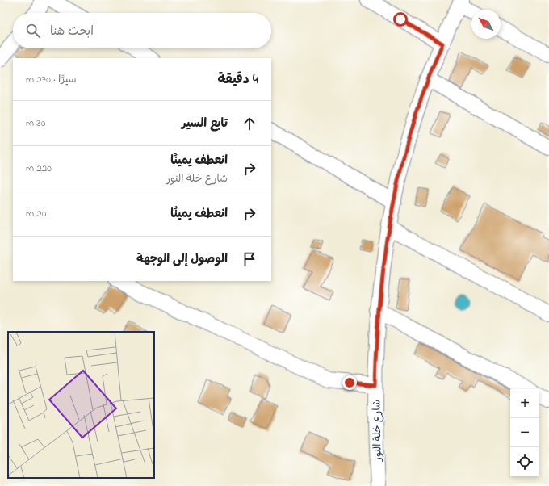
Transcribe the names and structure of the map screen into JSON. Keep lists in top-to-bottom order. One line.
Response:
{"streets":{"street":["شارع خلة النور"]},"north":"top left","page":{"search":"ابحث هنا","heading":["4 دقيقة","سيرًا · 270 m"],"list":[["تابع السير","30 m"],["انعطف يمينًا","شارع خلة النور","220 m"],["انعطف يمينًا","20 m"],"الوصول إلى الوجهة"],"map_buttons":["+","−"]}}
